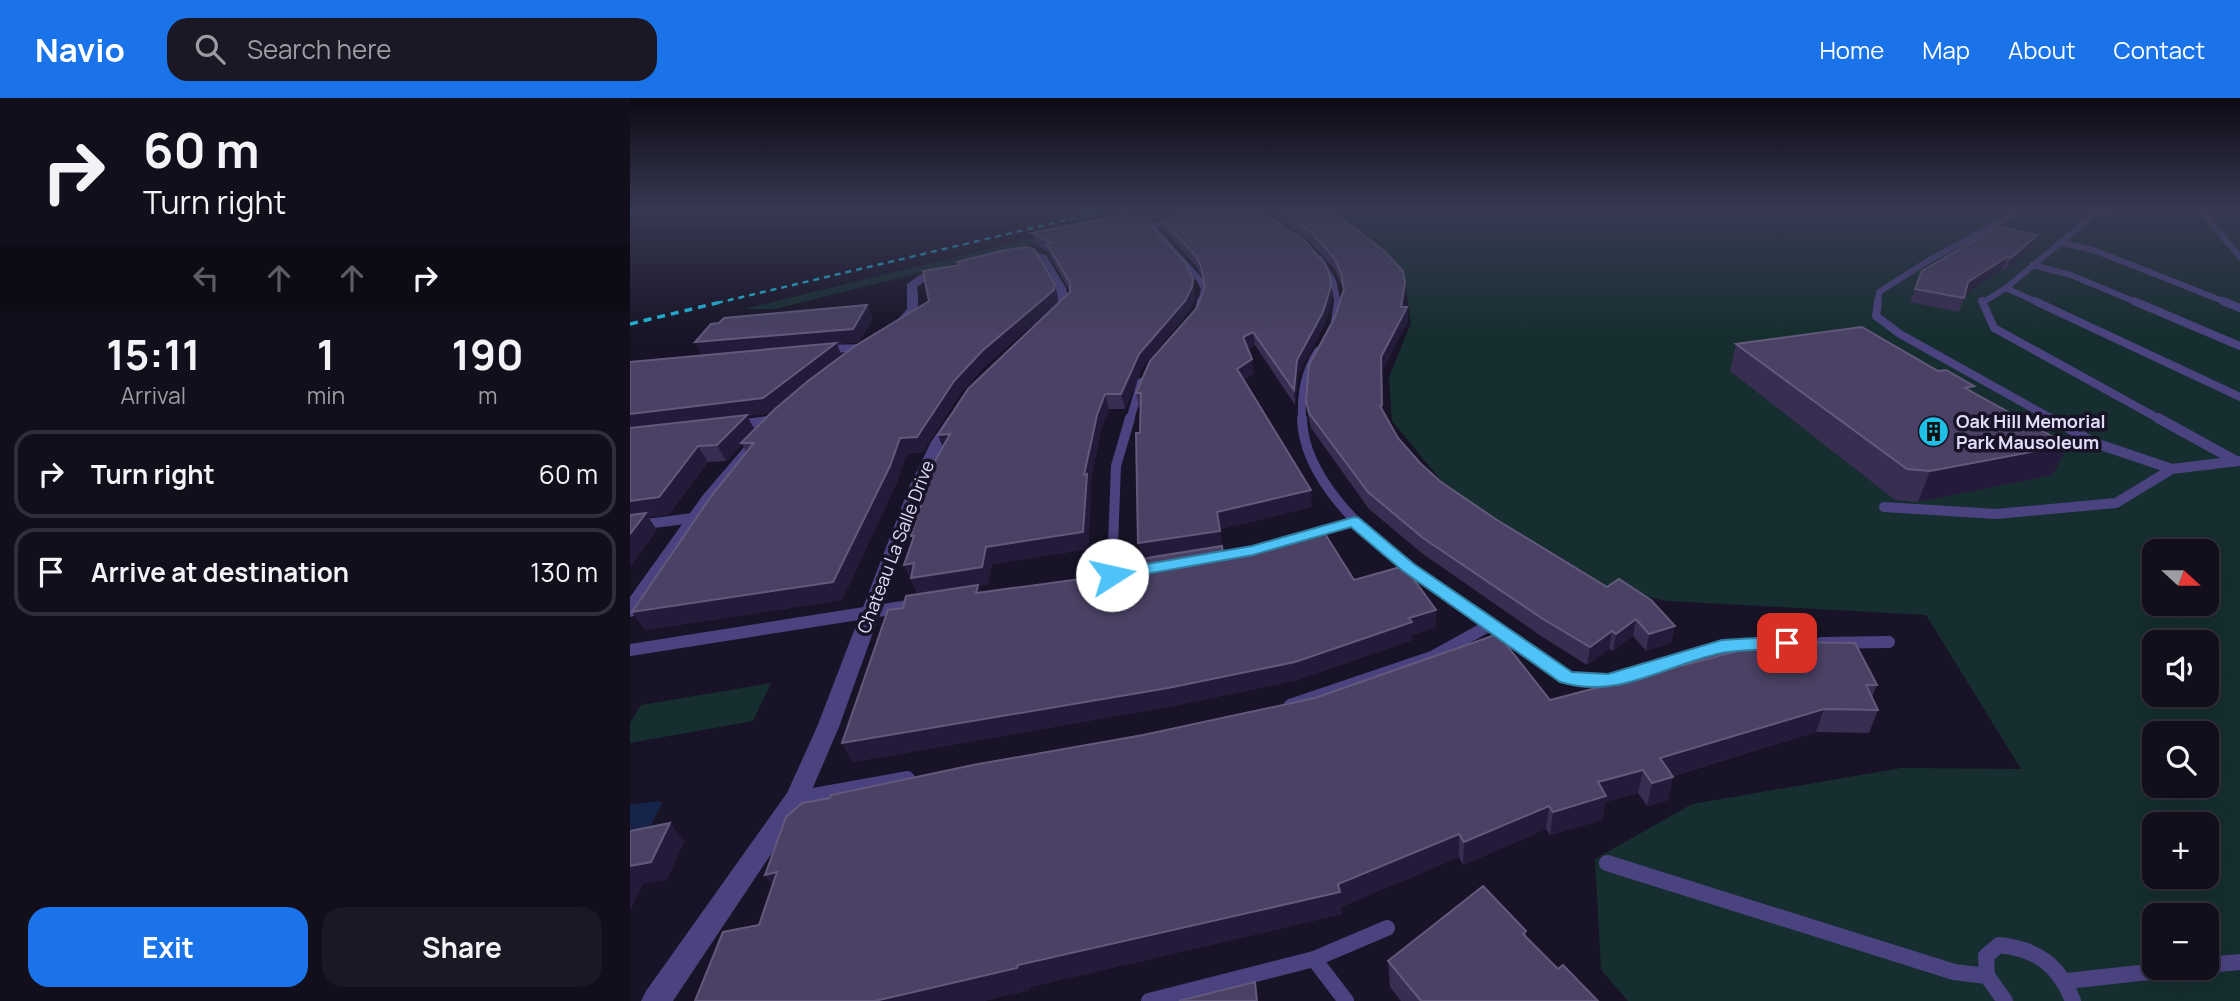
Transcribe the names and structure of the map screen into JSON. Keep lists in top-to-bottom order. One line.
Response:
{"streets":{"street":["Chateau La Salle Drive"]},"places":{"building":["Oak Hill Memorial Park Mausoleum"]},"north":"right","page":{"header":"Navio","search":"Search here","nav":["Home","Map","About","Contact"],"turn":["60 m","Turn right"],"eta":["15:11","Arrival","1","min","190","m"],"list":[{"name":"Turn right","value":"60 m"},{"name":"Arrive at destination","value":"130 m"}],"map_buttons":["+","−"],"buttons":["Exit","Share"]}}
